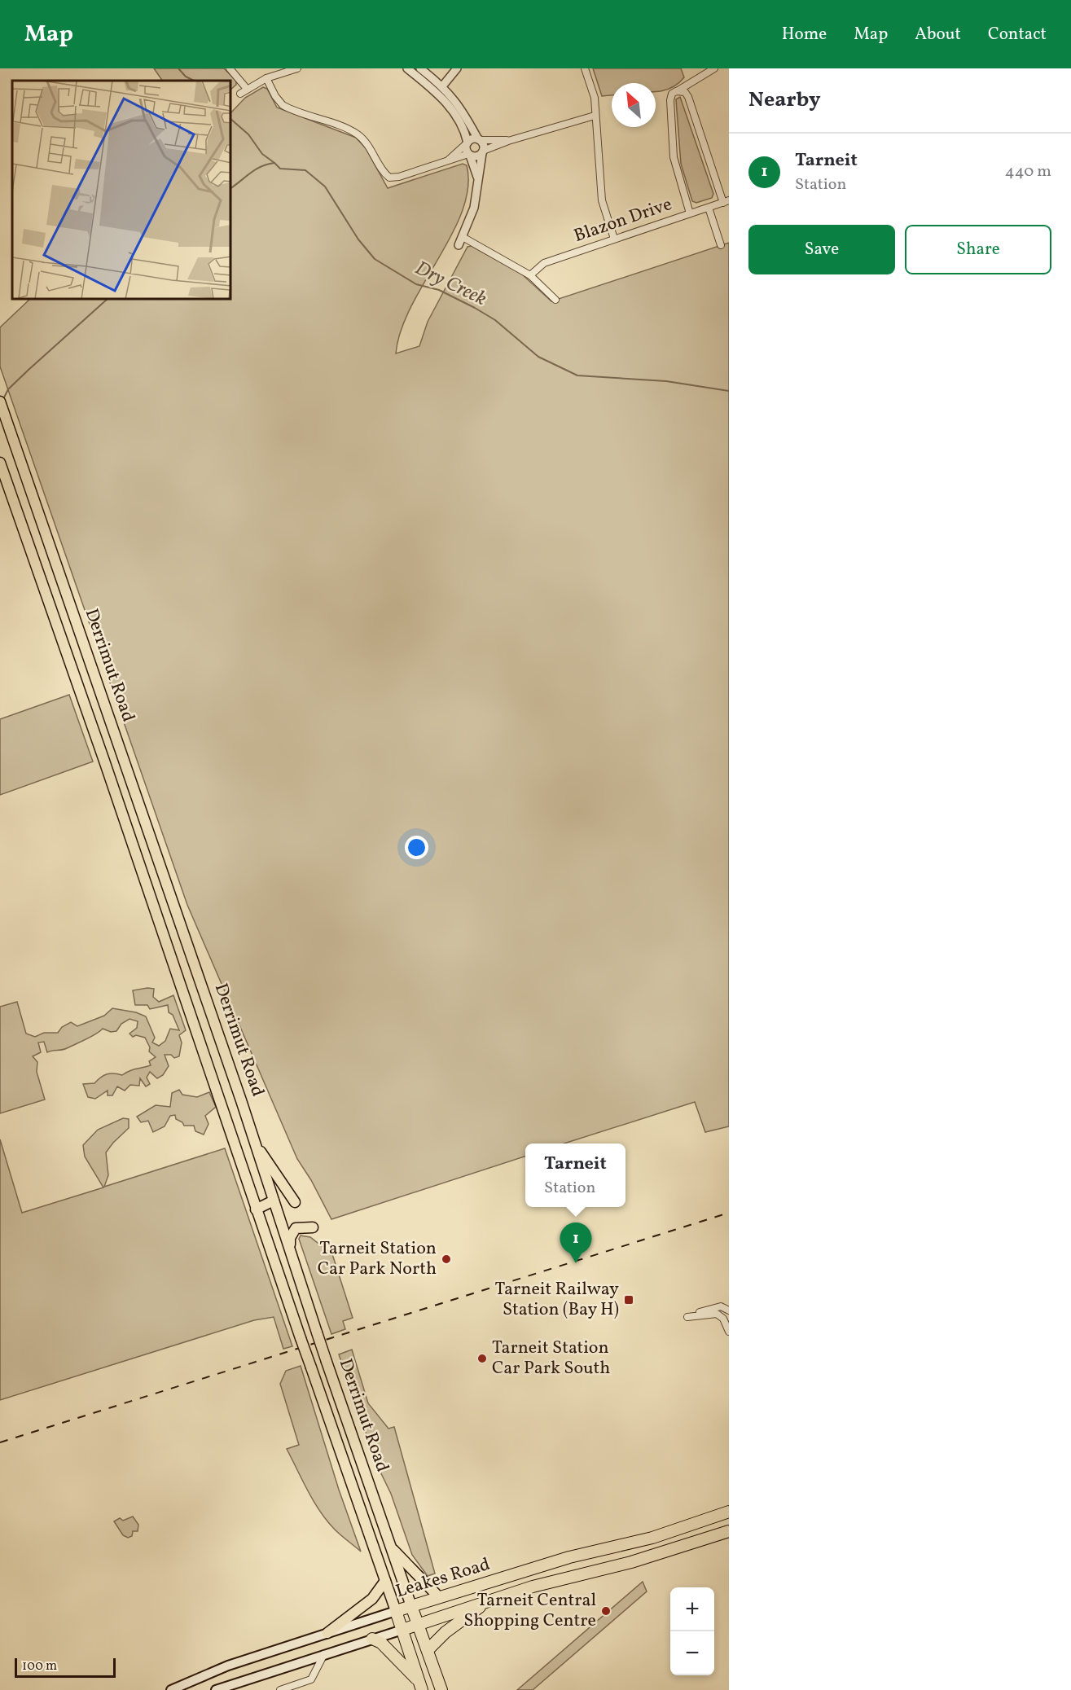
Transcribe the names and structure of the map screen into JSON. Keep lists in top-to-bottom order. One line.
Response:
{"streets":{"highway":["Derrimut Road","Leakes Road"],"street":["Blazon Drive"]},"crossings":[["Derrimut Road","Leakes Road"]],"water":["Dry Creek"],"places":{"other":["Tarneit Station Car Park North","Tarneit Station Car Park South","Tarneit Central Shopping Centre"],"transit":["Tarneit Railway Station (Bay H)"]},"scale_bar":"100 m","north":"top left","page":{"header":"Map","nav":["Home","Map","About","Contact"],"heading":"Nearby","list":[{"mark":"1","name":"Tarneit","note":"Station","value":"440 m"}],"buttons":["Save","Share"],"popup":["Tarneit","Station"],"pins":"1","map_buttons":["+","−"],"scale":"100 m"}}
